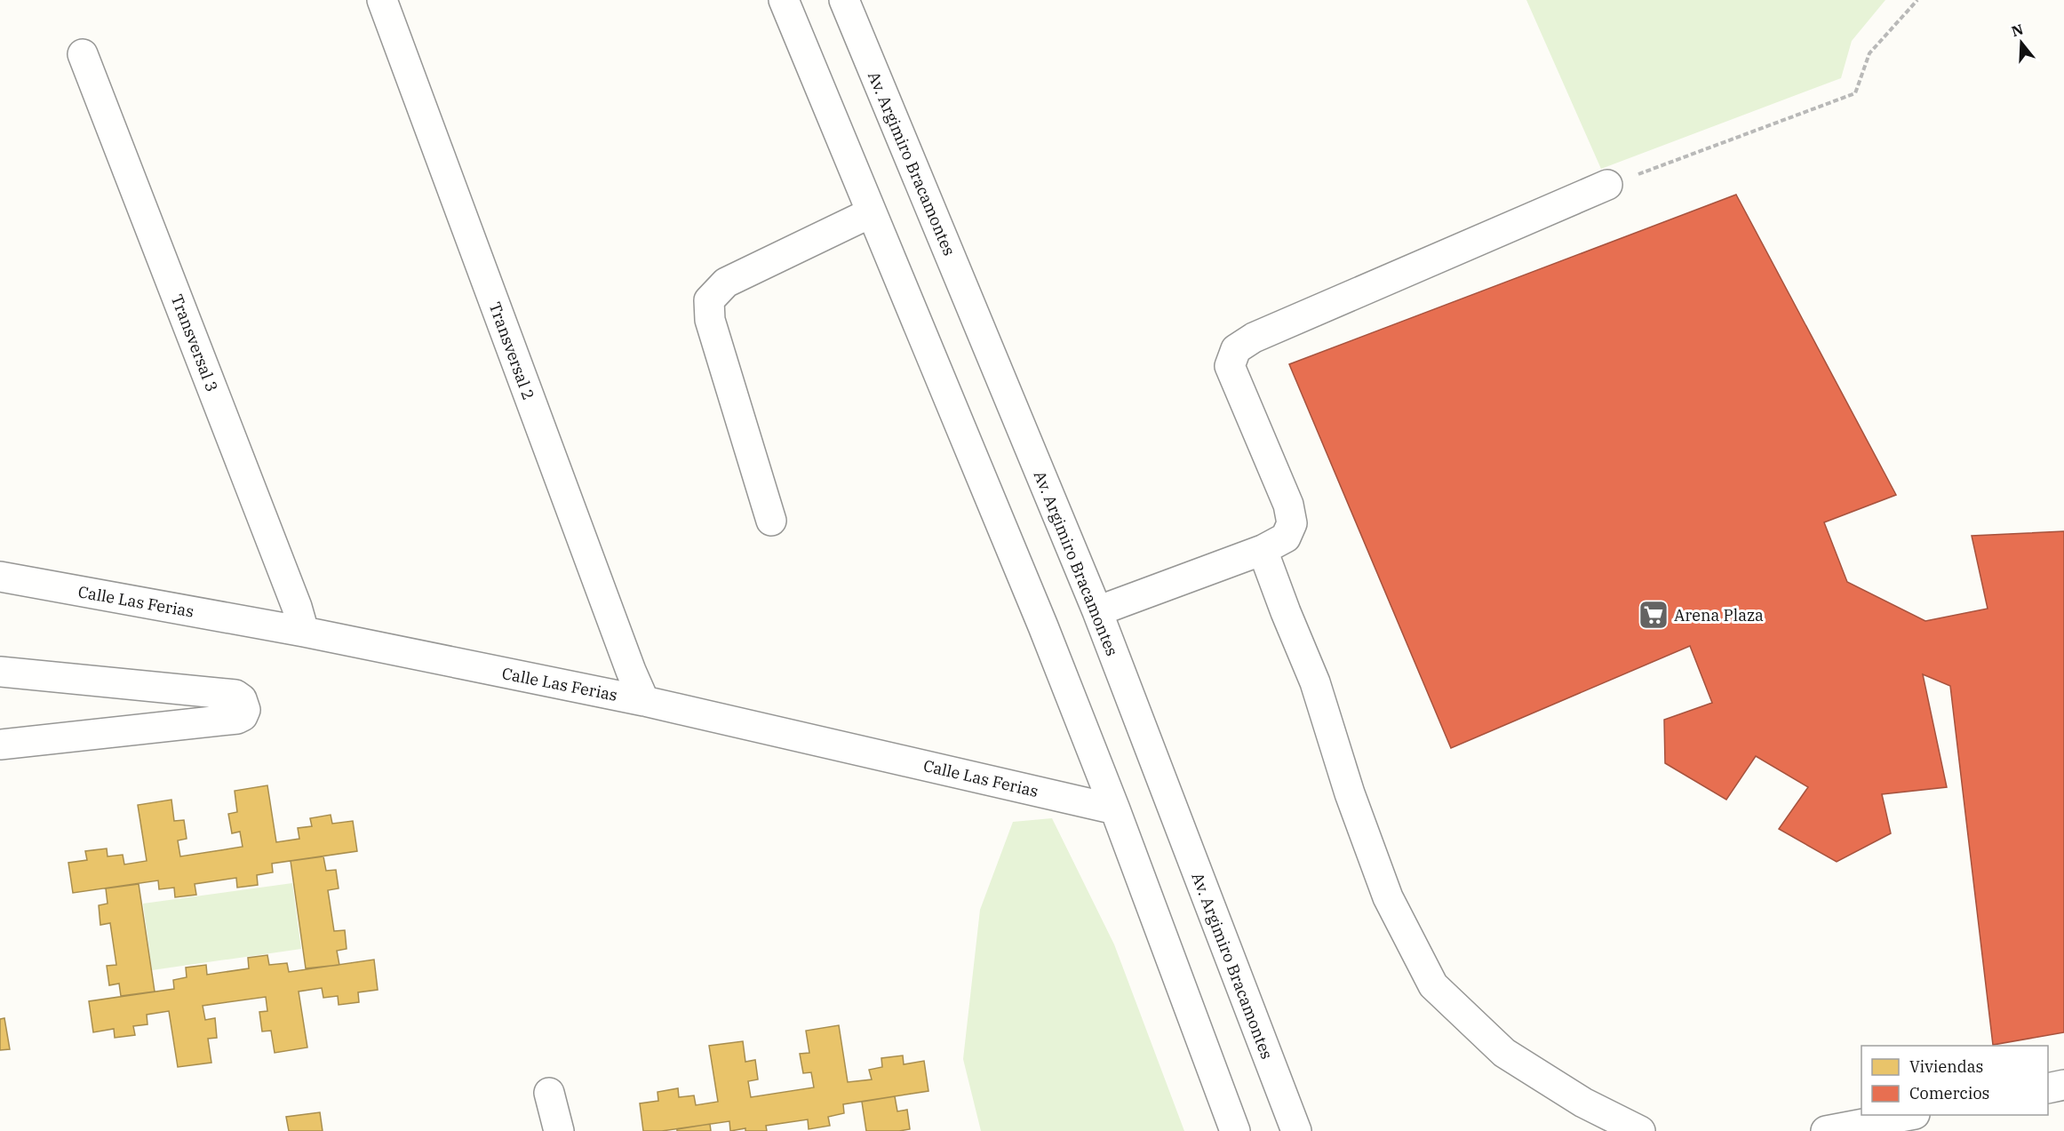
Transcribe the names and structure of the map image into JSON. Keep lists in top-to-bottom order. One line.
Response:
{"streets":{"street":["Av. Argimiro Bracamontes","Transversal 3","Transversal 2","Calle Las Ferias"]},"crossings":[["Transversal 3","Calle Las Ferias"],["Transversal 2","Calle Las Ferias"]],"places":{"supermarket":["Arena Plaza"]},"legend":["Viviendas","Comercios"],"north":"top"}
